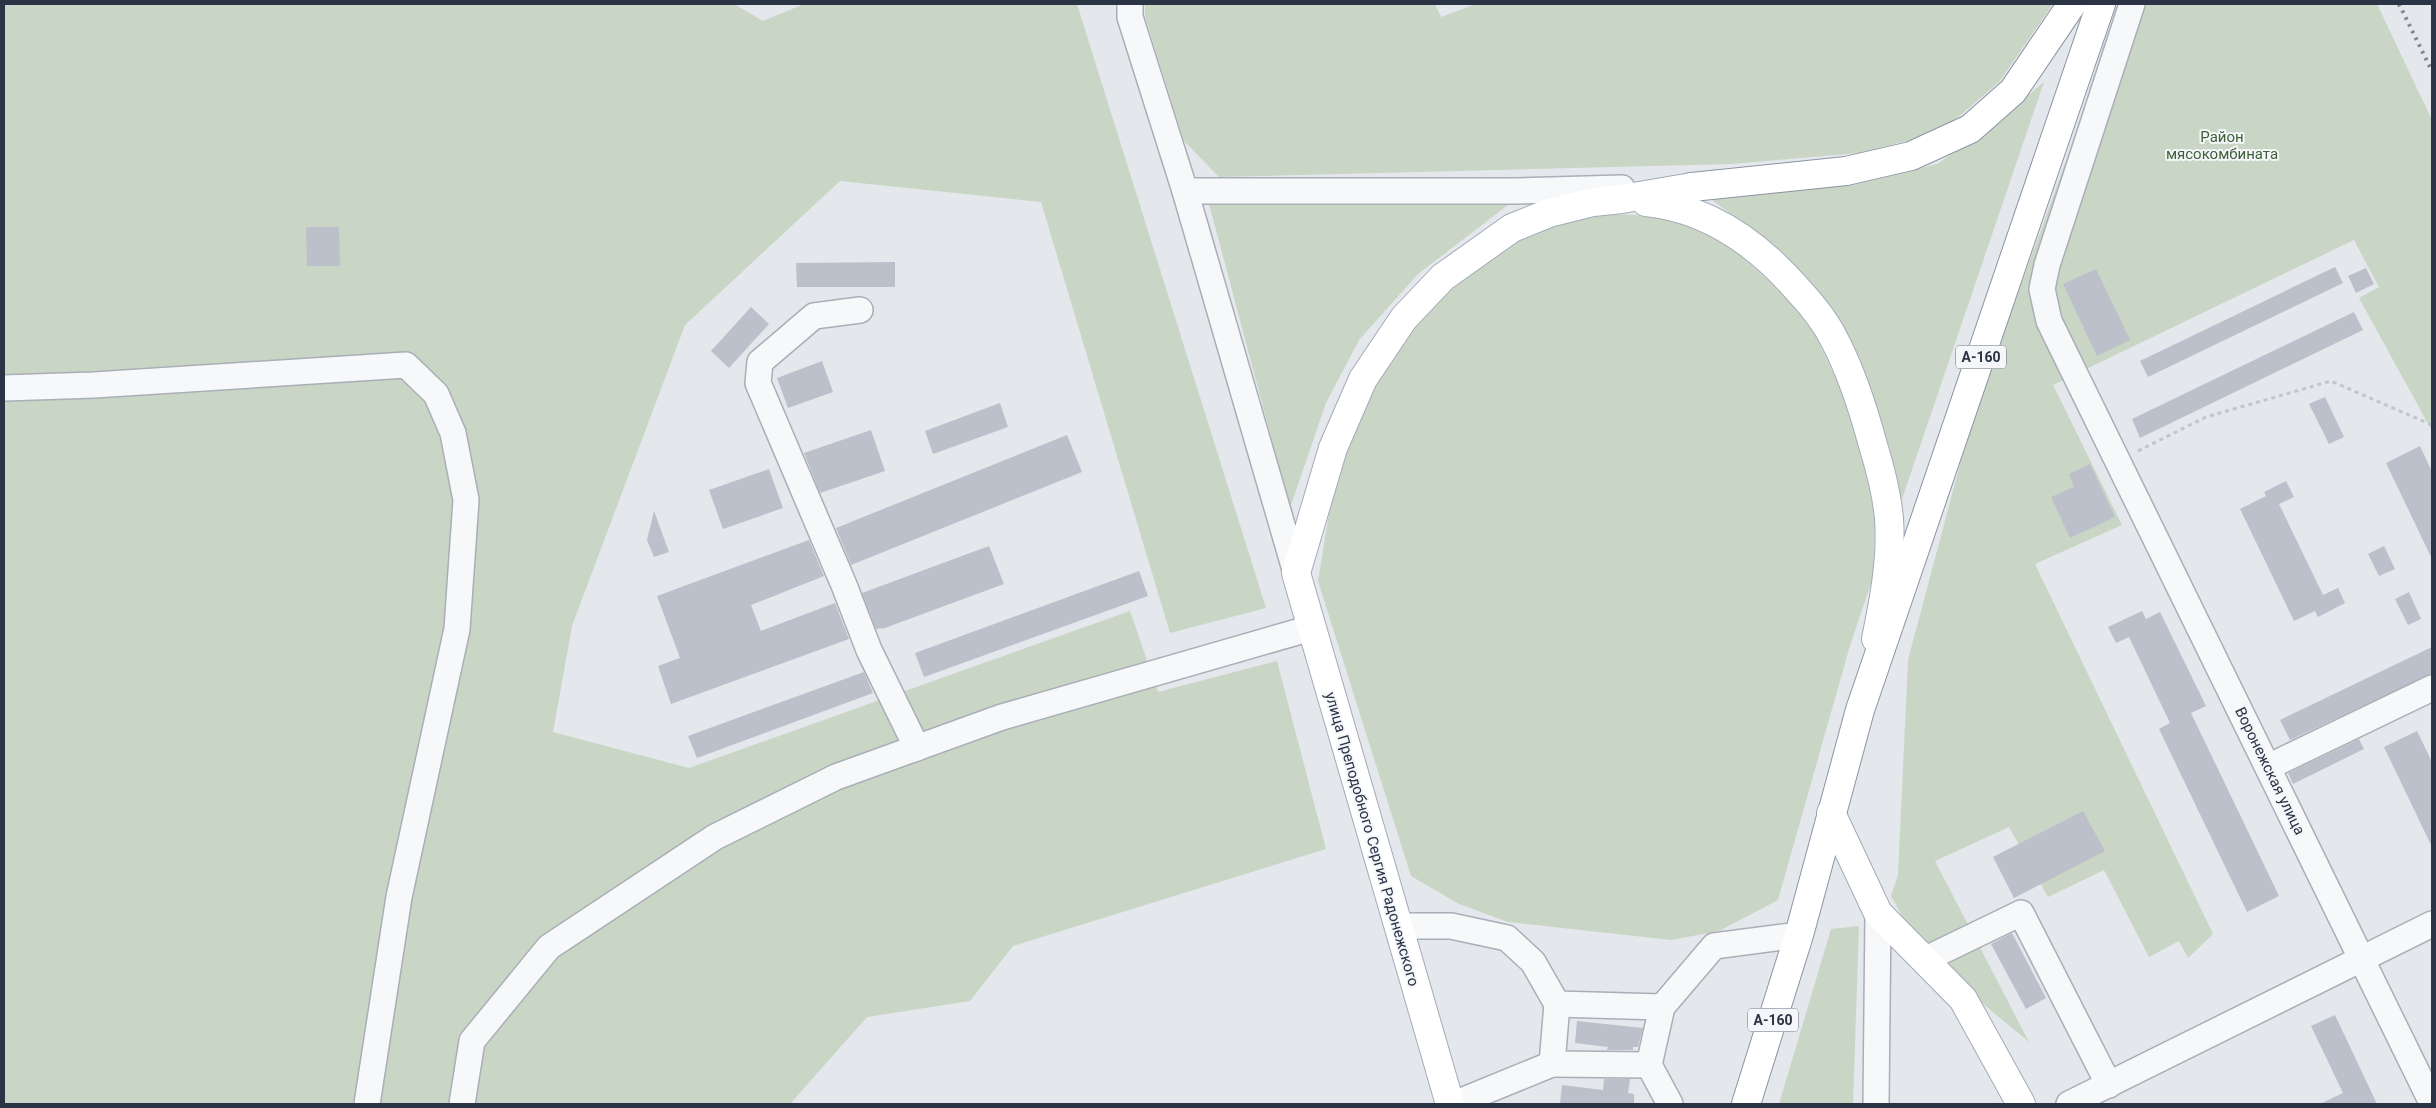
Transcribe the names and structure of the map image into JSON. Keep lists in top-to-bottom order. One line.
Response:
{"streets":{"main road":["А-160","улица Преподобного Сергия Радонежского"],"street":["Воронежская улица"]},"parks":["Район мясокомбината"]}
